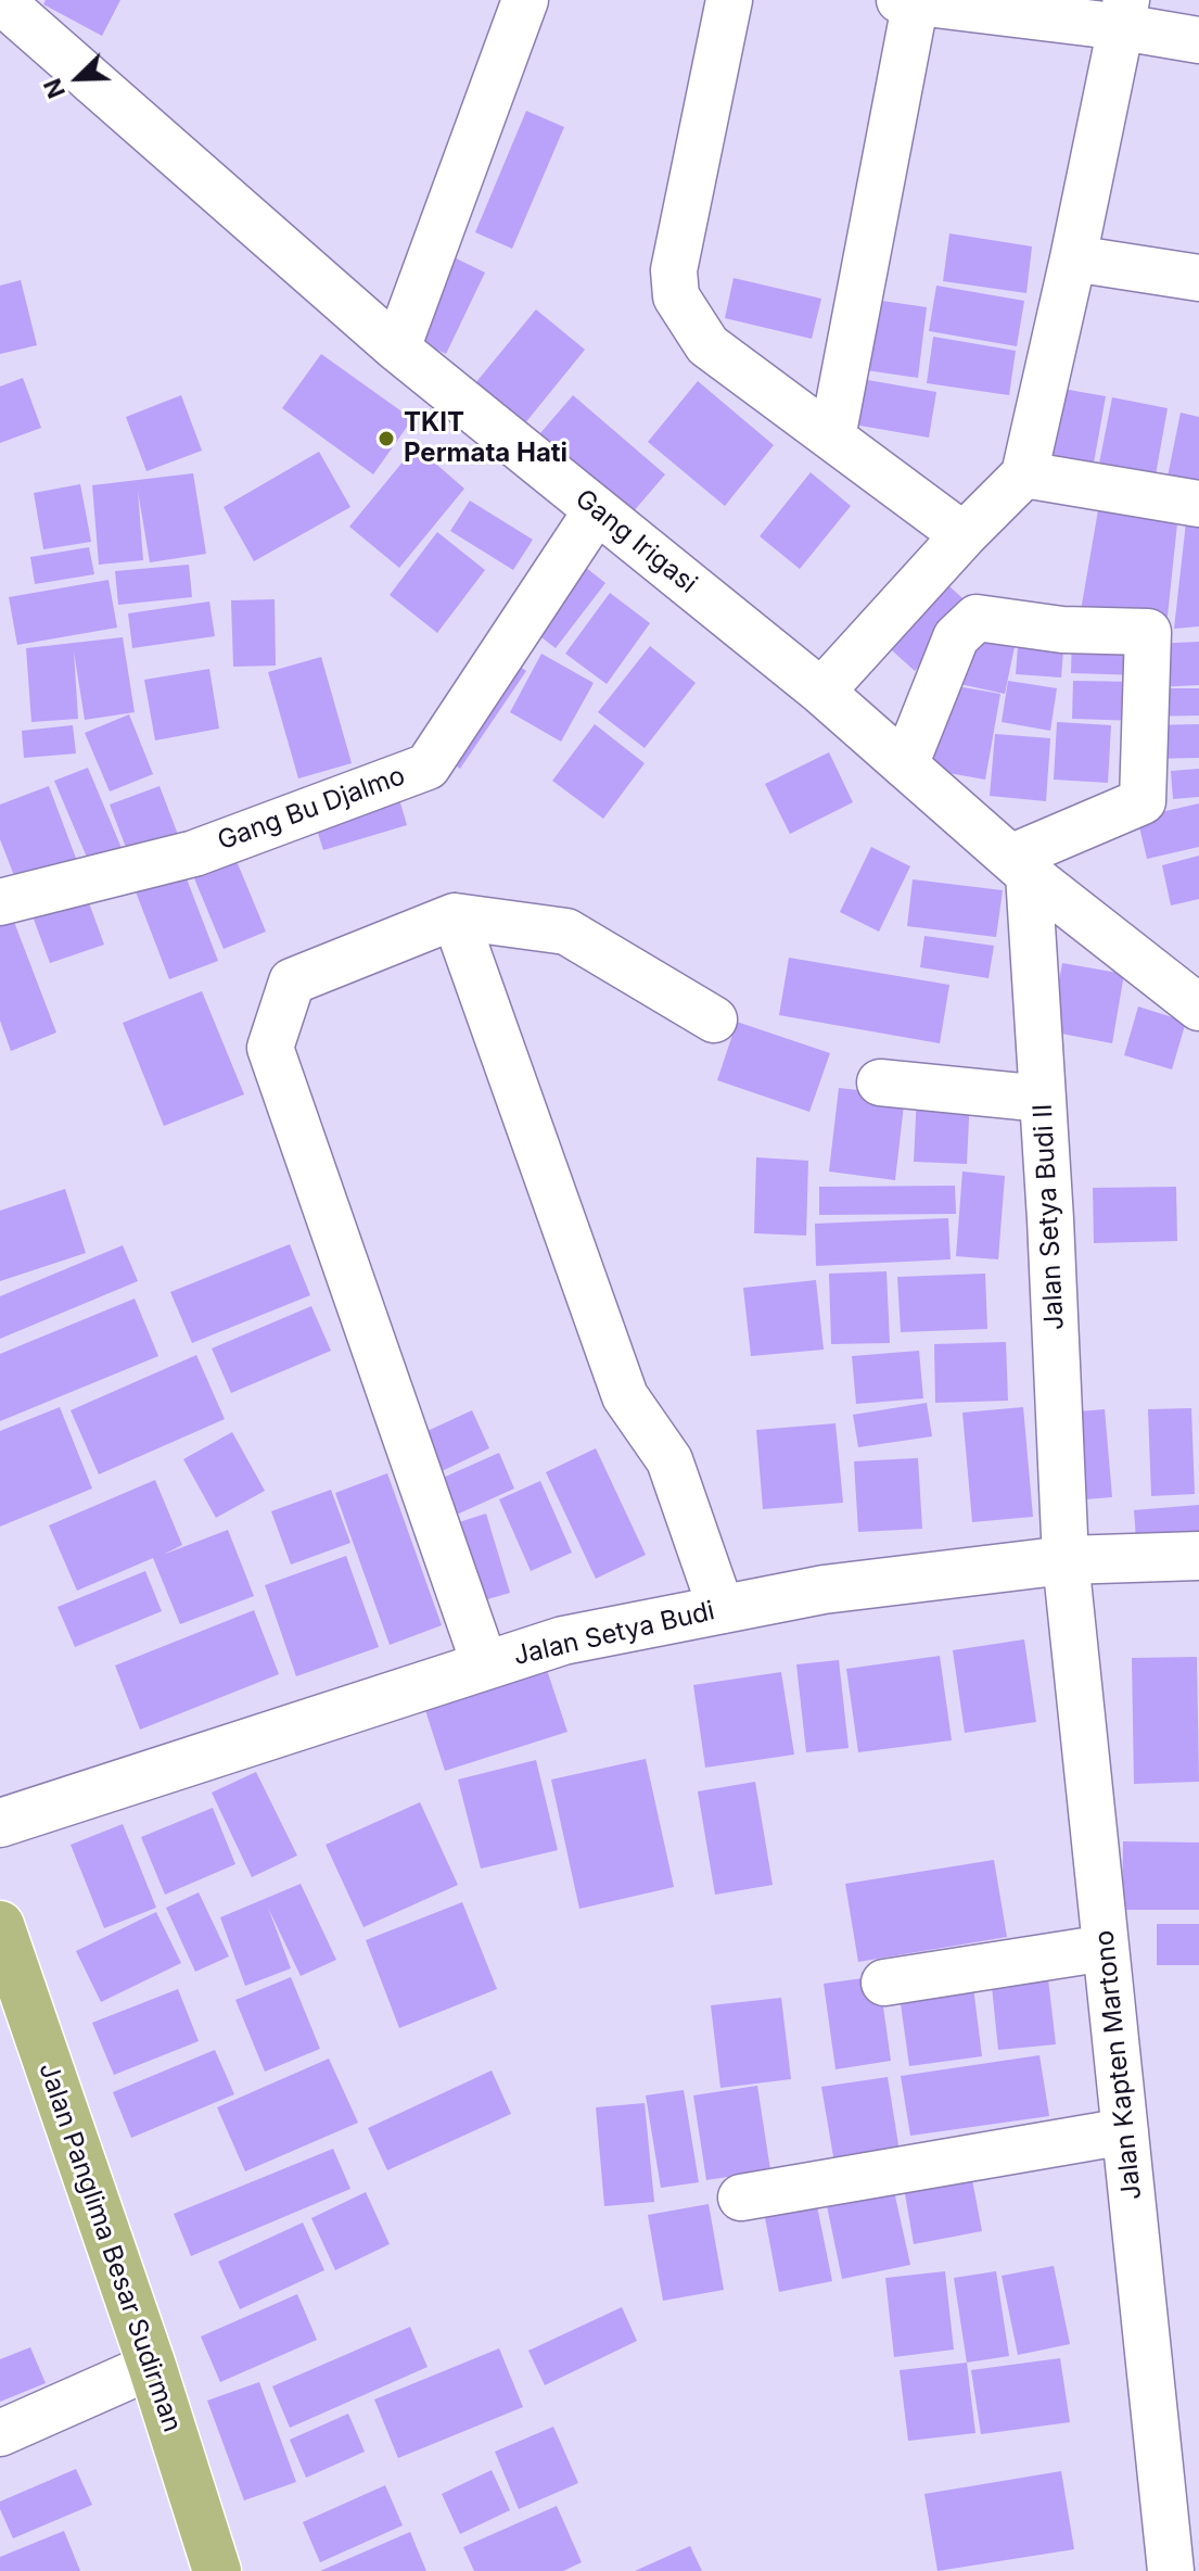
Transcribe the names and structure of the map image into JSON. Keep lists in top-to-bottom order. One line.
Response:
{"streets":{"main road":["Jalan Panglima Besar Sudirman"],"street":["Gang Irigasi","Gang Bu Djalmo","Jalan Setya Budi II","Jalan Setya Budi","Jalan Kapten Martono"]},"crossings":[["Gang Irigasi","Gang Bu Djalmo"],["Gang Irigasi","Jalan Setya Budi II"],["Jalan Setya Budi II","Jalan Setya Budi"],["Jalan Setya Budi II","Jalan Kapten Martono"],["Jalan Setya Budi","Jalan Kapten Martono"]],"places":["TKIT Permata Hati"],"north":"bottom left"}
